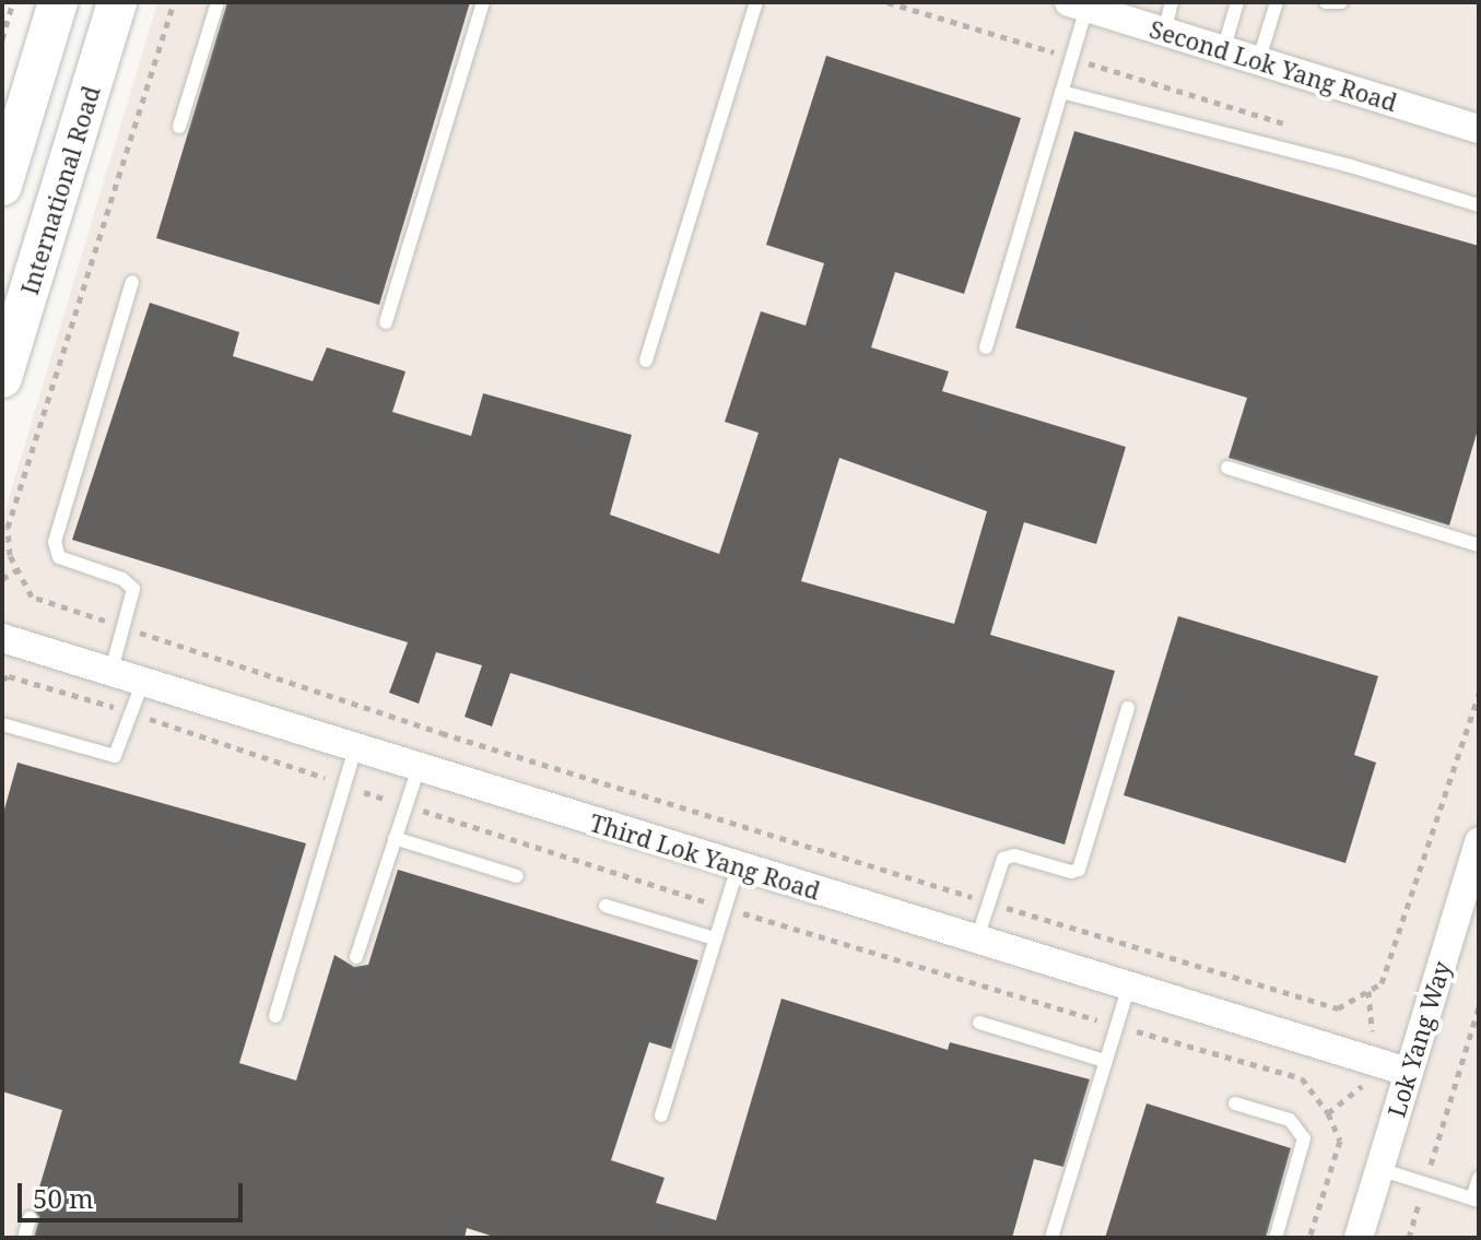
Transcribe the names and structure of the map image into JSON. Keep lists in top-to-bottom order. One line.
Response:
{"streets":{"main road":["International Road"],"street":["Second Lok Yang Road","Third Lok Yang Road","Lok Yang Way"]},"crossings":[["Third Lok Yang Road","Lok Yang Way"]],"scale_bar":"50 m"}
